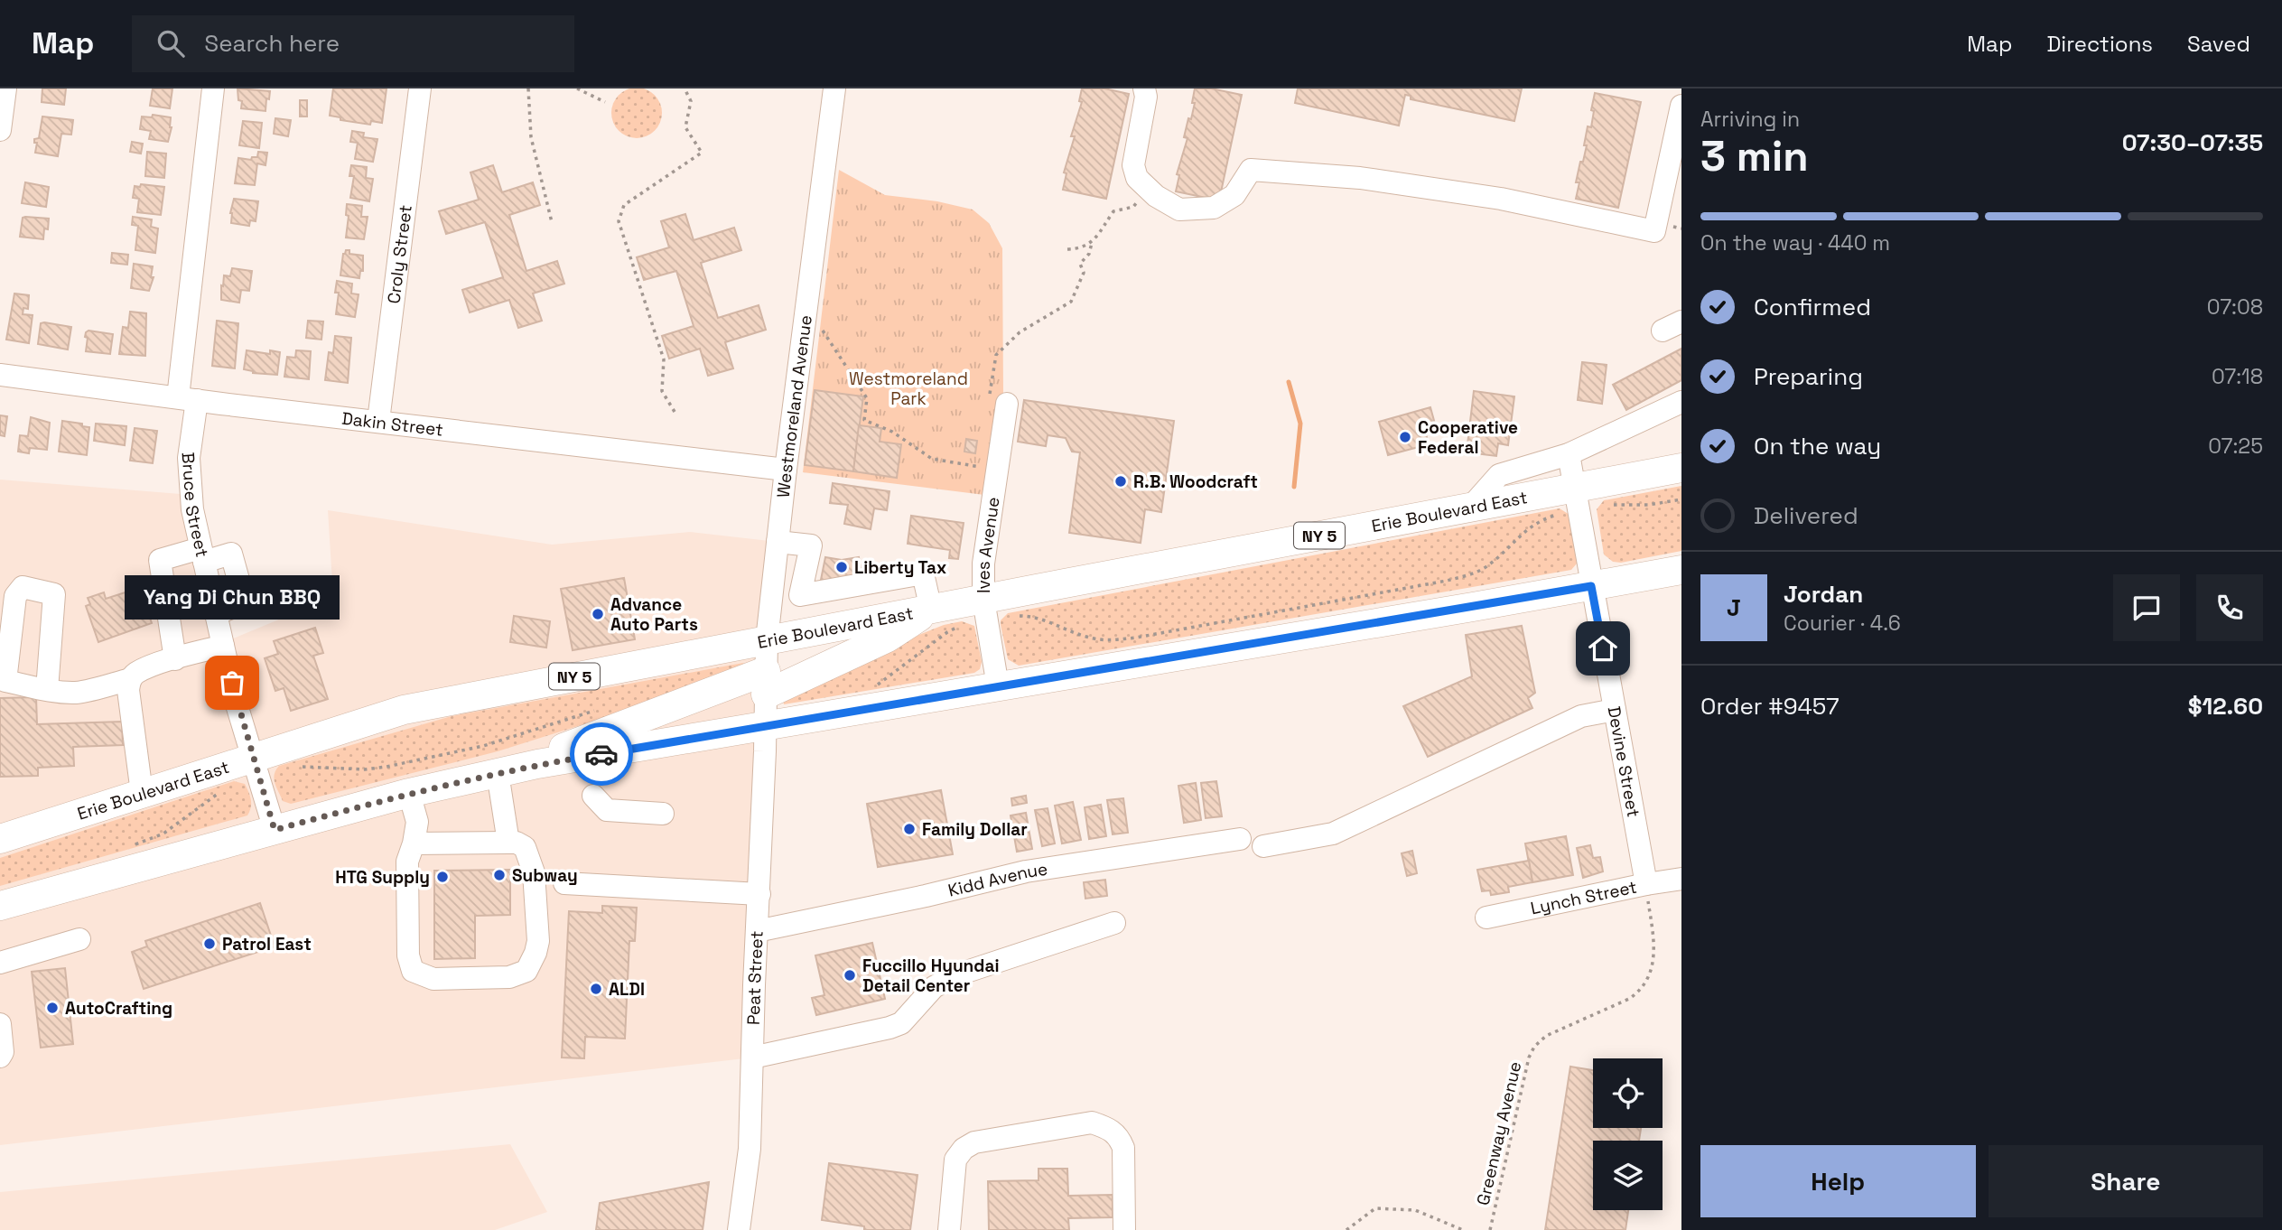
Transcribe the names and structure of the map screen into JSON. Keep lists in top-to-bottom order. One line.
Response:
{"streets":{"main road":["Erie Boulevard East","NY 5"],"street":["Croly Street","Westmoreland Avenue","Dakin Street","Bruce Street","Ives Avenue","Devine Street","Kidd Avenue","Lynch Street","Peat Street"],"path":["Greenway Avenue"]},"crossings":[["Croly Street","Dakin Street"],["Westmoreland Avenue","Dakin Street"],["Westmoreland Avenue","Erie Boulevard East"],["Westmoreland Avenue","Peat Street"],["Dakin Street","Bruce Street"],["Bruce Street","Erie Boulevard East"],["Erie Boulevard East","Ives Avenue"],["Erie Boulevard East","Devine Street"],["Devine Street","Lynch Street"],["Devine Street","Greenway Avenue"],["Kidd Avenue","Peat Street"],["Lynch Street","Greenway Avenue"]],"parks":["Westmoreland Park"],"places":["Cooperative Federal","R.B. Woodcraft","Liberty Tax","Advance Auto Parts","Yang Di Chun BBQ","Family Dollar","Subway","HTG Supply","Patrol East","Fuccillo Hyundai Detail Center","ALDI","AutoCrafting"],"page":{"header":"Map","search":"Search here","nav":["Map","Directions","Saved"],"heading":["3 min","Arriving in","07:30–07:35"],"panel":["Jordan","Courier · 4.6","Order #9457","$12.60"],"bar":"On the way · 440 m","list":[["Confirmed","07:08"],["Preparing","07:18"],["On the way","07:25"],"Delivered"],"round":"J","bubble":"Yang Di Chun BBQ","buttons":["Help","Share"]}}
